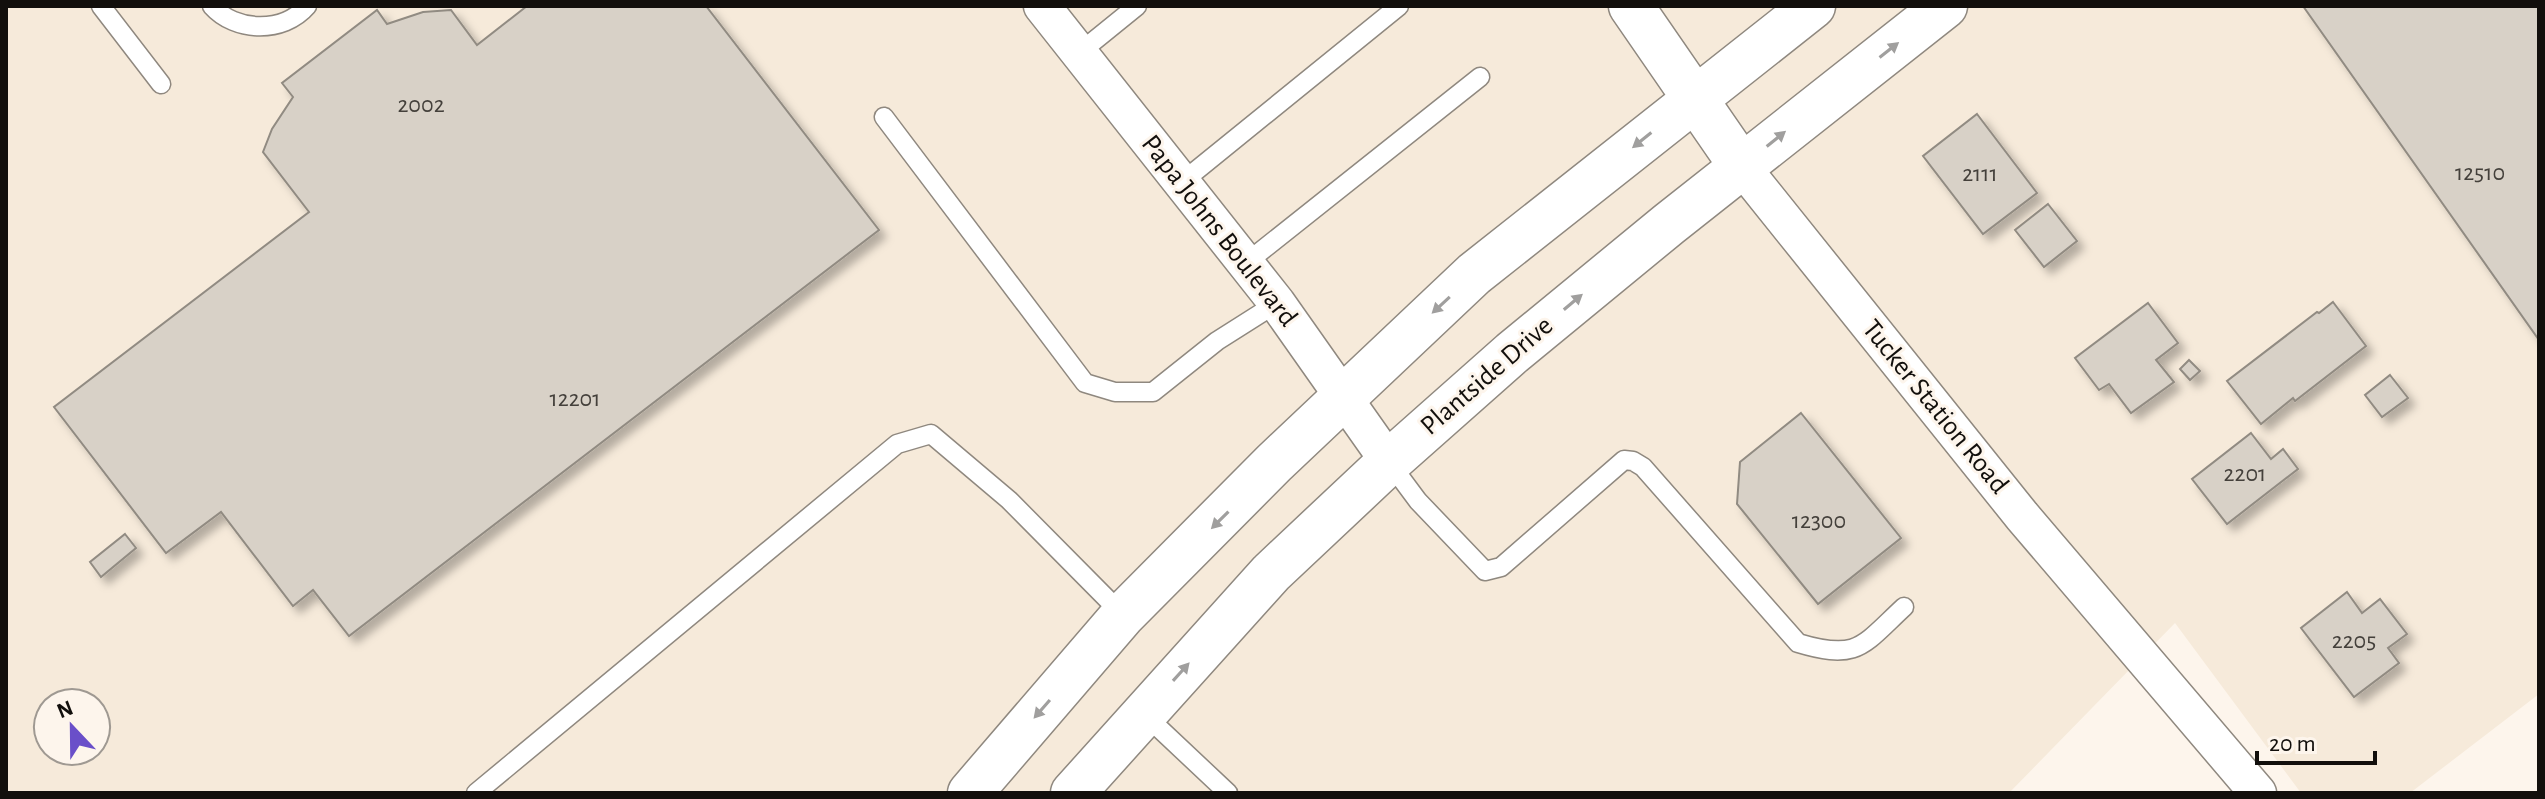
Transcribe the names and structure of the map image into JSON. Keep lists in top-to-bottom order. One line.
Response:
{"streets":{"street":["Papa Johns Boulevard","Plantside Drive","Tucker Station Road"]},"crossings":[["Papa Johns Boulevard","Plantside Drive"],["Plantside Drive","Tucker Station Road"]],"house_numbers":["2002","12510","2111","12201","2201","12300","2205"],"scale_bar":"20 m","north":"top"}
